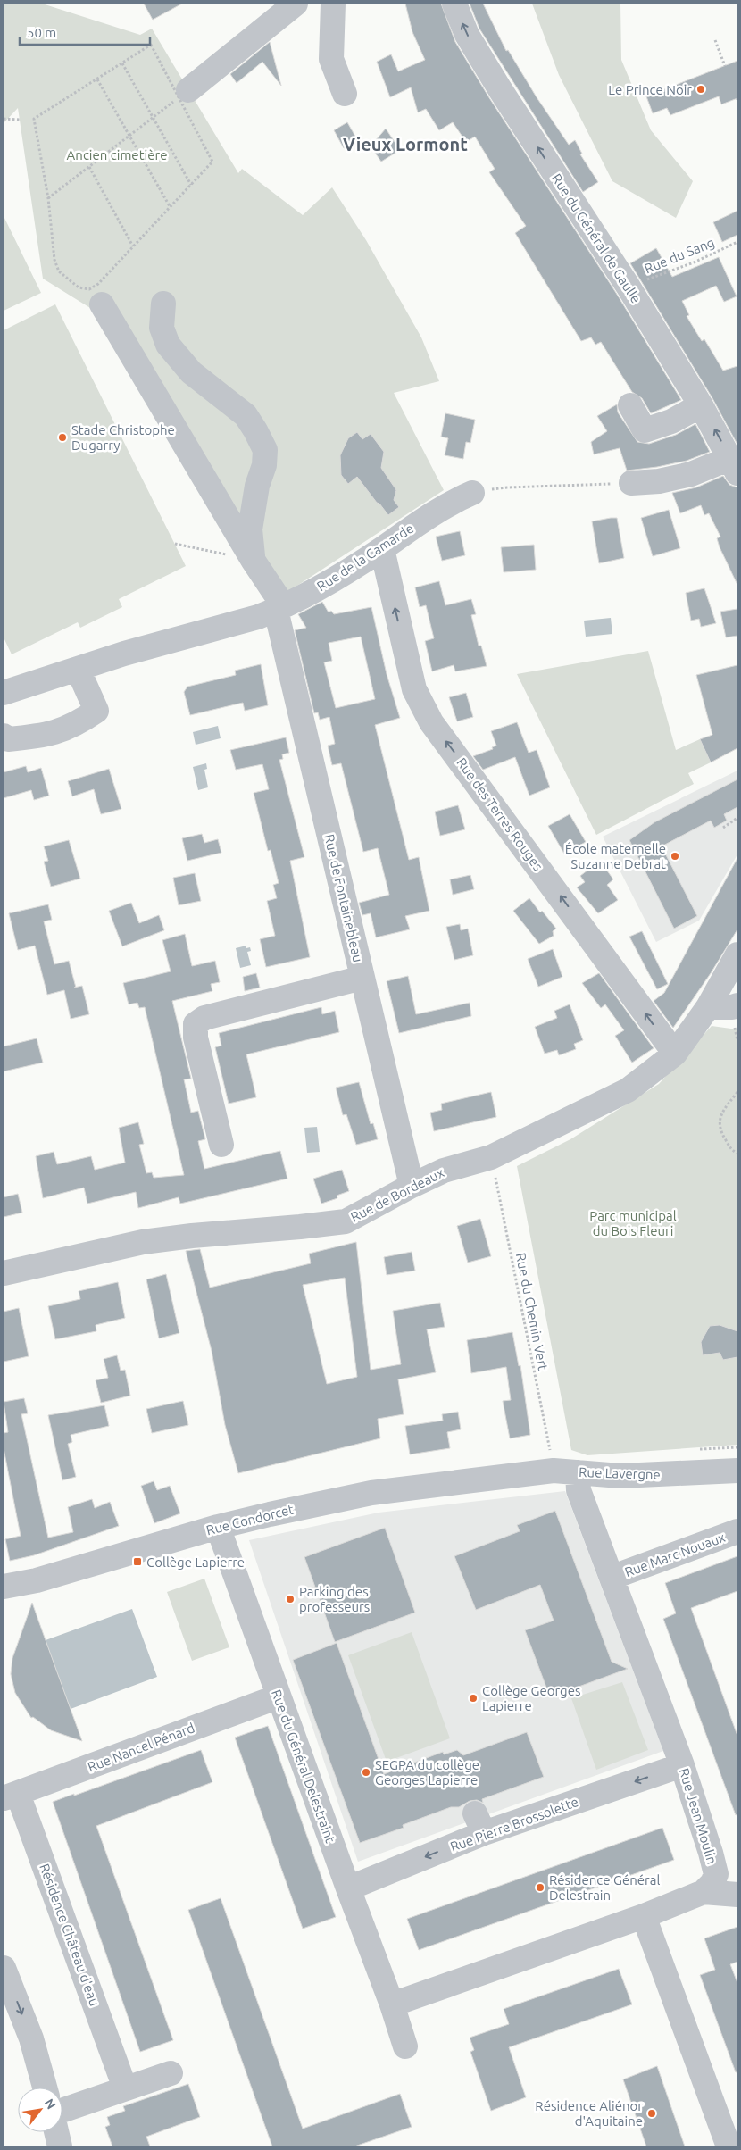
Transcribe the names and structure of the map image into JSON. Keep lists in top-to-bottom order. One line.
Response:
{"streets":{"street":["Rue du Général de Gaulle","Rue de la Camarde","Rue des Terres Rouges","Rue de Fontainebleau","Rue de Bordeaux","Rue Lavergne","Rue Condorcet","Rue Marc Nouaux","Rue Nancel Pénard","Rue du Général Delestraint","Rue Jean Moulin","Rue Pierre Brossolette","Résidence Château d'eau"],"path":["Rue du Sang","Rue du Chemin Vert"]},"crossings":[["Rue du Général de Gaulle","Rue du Sang"],["Rue de la Camarde","Rue des Terres Rouges"],["Rue de la Camarde","Rue de Fontainebleau"],["Rue des Terres Rouges","Rue de Bordeaux"],["Rue de Fontainebleau","Rue de Bordeaux"],["Rue de Bordeaux","Rue du Chemin Vert"],["Rue du Chemin Vert","Rue Lavergne"],["Rue Lavergne","Rue Condorcet"],["Rue Lavergne","Rue Jean Moulin"],["Rue Condorcet","Rue du Général Delestraint"],["Rue Marc Nouaux","Rue Jean Moulin"],["Rue Nancel Pénard","Rue du Général Delestraint"],["Rue Nancel Pénard","Résidence Château d'eau"],["Rue du Général Delestraint","Rue Pierre Brossolette"],["Rue Jean Moulin","Rue Pierre Brossolette"]],"one_way":["Rue du Général de Gaulle","Rue des Terres Rouges"],"districts":["Vieux Lormont"],"parks":["Ancien cimetière","Parc municipal du Bois Fleuri"],"places":{"other":["Le Prince Noir","Stade Christophe Dugarry","École maternelle Suzanne Debrat","Parking des professeurs","Collège Georges Lapierre","SEGPA du collège Georges Lapierre","Résidence Général Delestrain","Résidence Aliénor d'Aquitaine"],"transit":["Collège Lapierre"]},"scale_bar":"50 m","north":"top right"}
